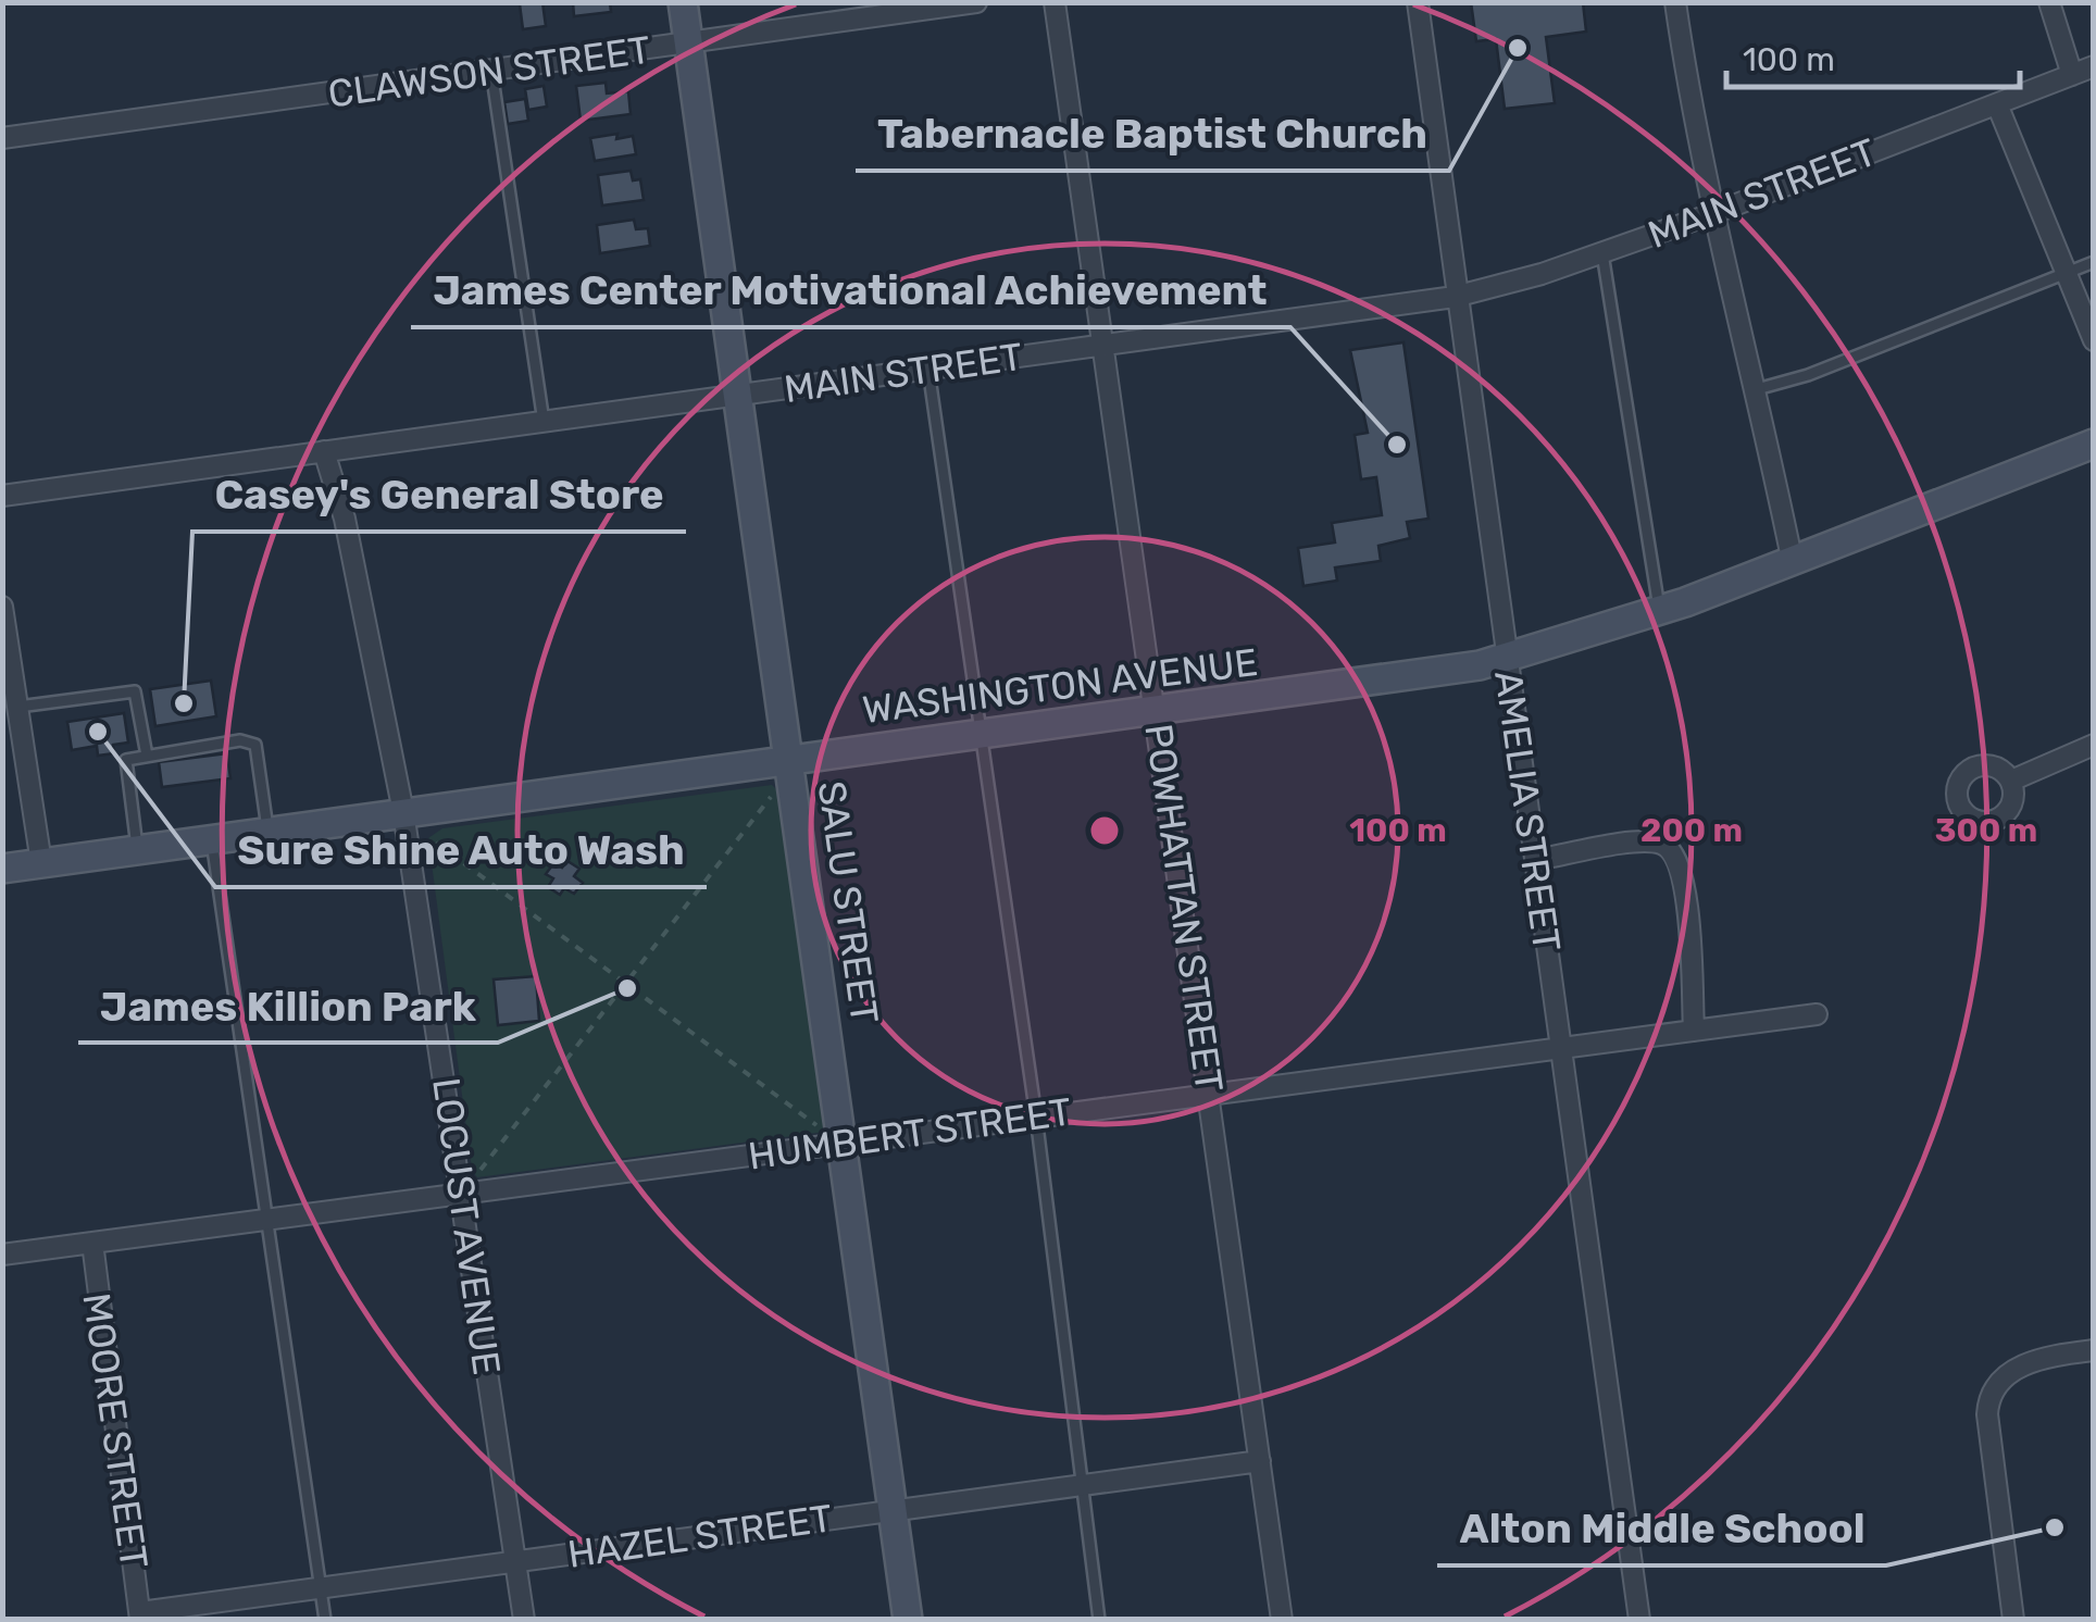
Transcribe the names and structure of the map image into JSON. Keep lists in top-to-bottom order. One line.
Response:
{"streets":{"main road":["WASHINGTON AVENUE","SALU STREET"],"street":["CLAWSON STREET","MAIN STREET","AMELIA STREET","POWHATTAN STREET","HUMBERT STREET","LOCUST AVENUE","MOORE STREET","HAZEL STREET"]},"crossings":[["CLAWSON STREET","SALU STREET"],["MAIN STREET","AMELIA STREET"],["MAIN STREET","SALU STREET"],["MAIN STREET","POWHATTAN STREET"],["MAIN STREET","LOCUST AVENUE"],["WASHINGTON AVENUE","AMELIA STREET"],["WASHINGTON AVENUE","SALU STREET"],["WASHINGTON AVENUE","POWHATTAN STREET"],["WASHINGTON AVENUE","LOCUST AVENUE"],["AMELIA STREET","HUMBERT STREET"],["SALU STREET","HUMBERT STREET"],["SALU STREET","HAZEL STREET"],["POWHATTAN STREET","HUMBERT STREET"],["POWHATTAN STREET","HAZEL STREET"],["HUMBERT STREET","LOCUST AVENUE"],["HUMBERT STREET","MOORE STREET"],["LOCUST AVENUE","HAZEL STREET"],["MOORE STREET","HAZEL STREET"]],"places":["Tabernacle Baptist Church","James Center Motivational Achievement","Casey's General Store","Sure Shine Auto Wash","James Killion Park","Alton Middle School"],"scale_bar":"100 m","rings":["100 m","200 m","300 m"]}
